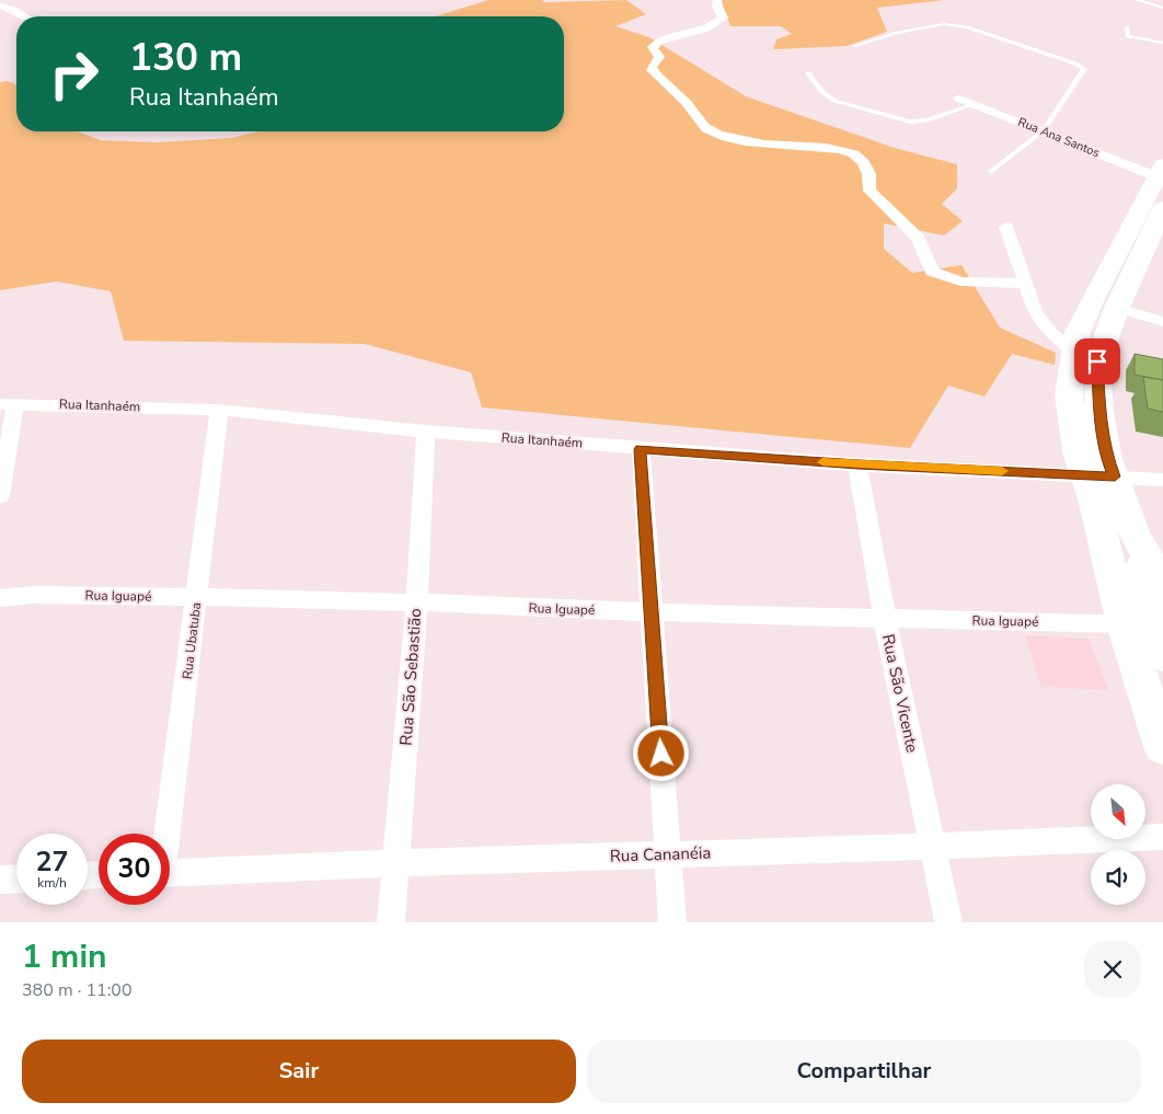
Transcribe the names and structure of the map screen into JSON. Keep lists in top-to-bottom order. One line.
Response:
{"streets":{"street":["Rua Ana Santos","Rua Itanhaém","Rua Iguapé","Rua Ubatuba","Rua São Sebastião","Rua São Vicente","Rua Cananéia"]},"crossings":[["Rua Itanhaém","Rua Ubatuba"],["Rua Itanhaém","Rua São Sebastião"],["Rua Itanhaém","Rua São Vicente"],["Rua Iguapé","Rua Ubatuba"],["Rua Iguapé","Rua São Sebastião"],["Rua Iguapé","Rua São Vicente"],["Rua São Sebastião","Rua Cananéia"],["Rua São Vicente","Rua Cananéia"]],"north":"bottom right","page":{"turn":["130 m","Rua Itanhaém"],"speed":"27 km/h","limit":"30","heading":["1 min","380 m · 11:00"],"buttons":["Sair","Compartilhar"]}}
